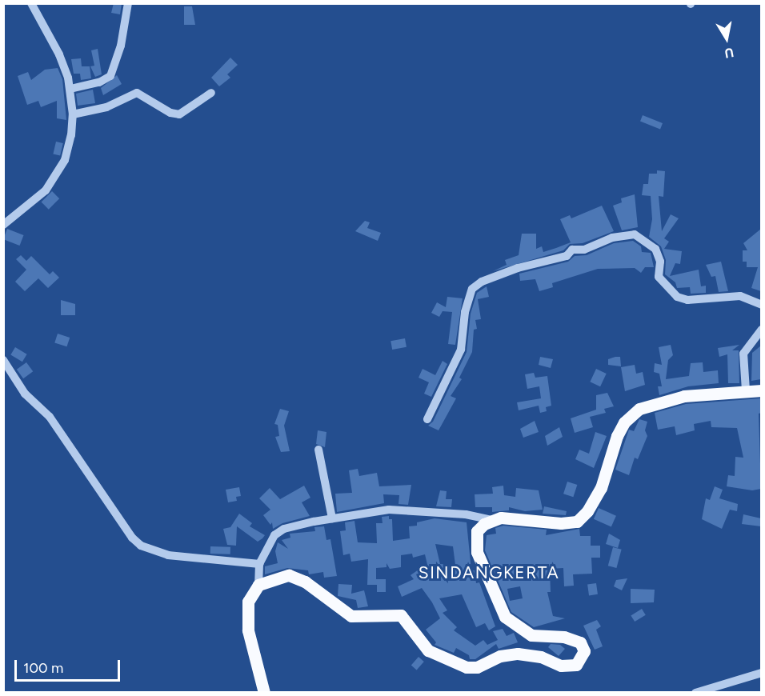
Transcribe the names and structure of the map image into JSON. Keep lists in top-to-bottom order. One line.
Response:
{"districts":["SINDANGKERTA"],"scale_bar":"100 m","north":"bottom"}
